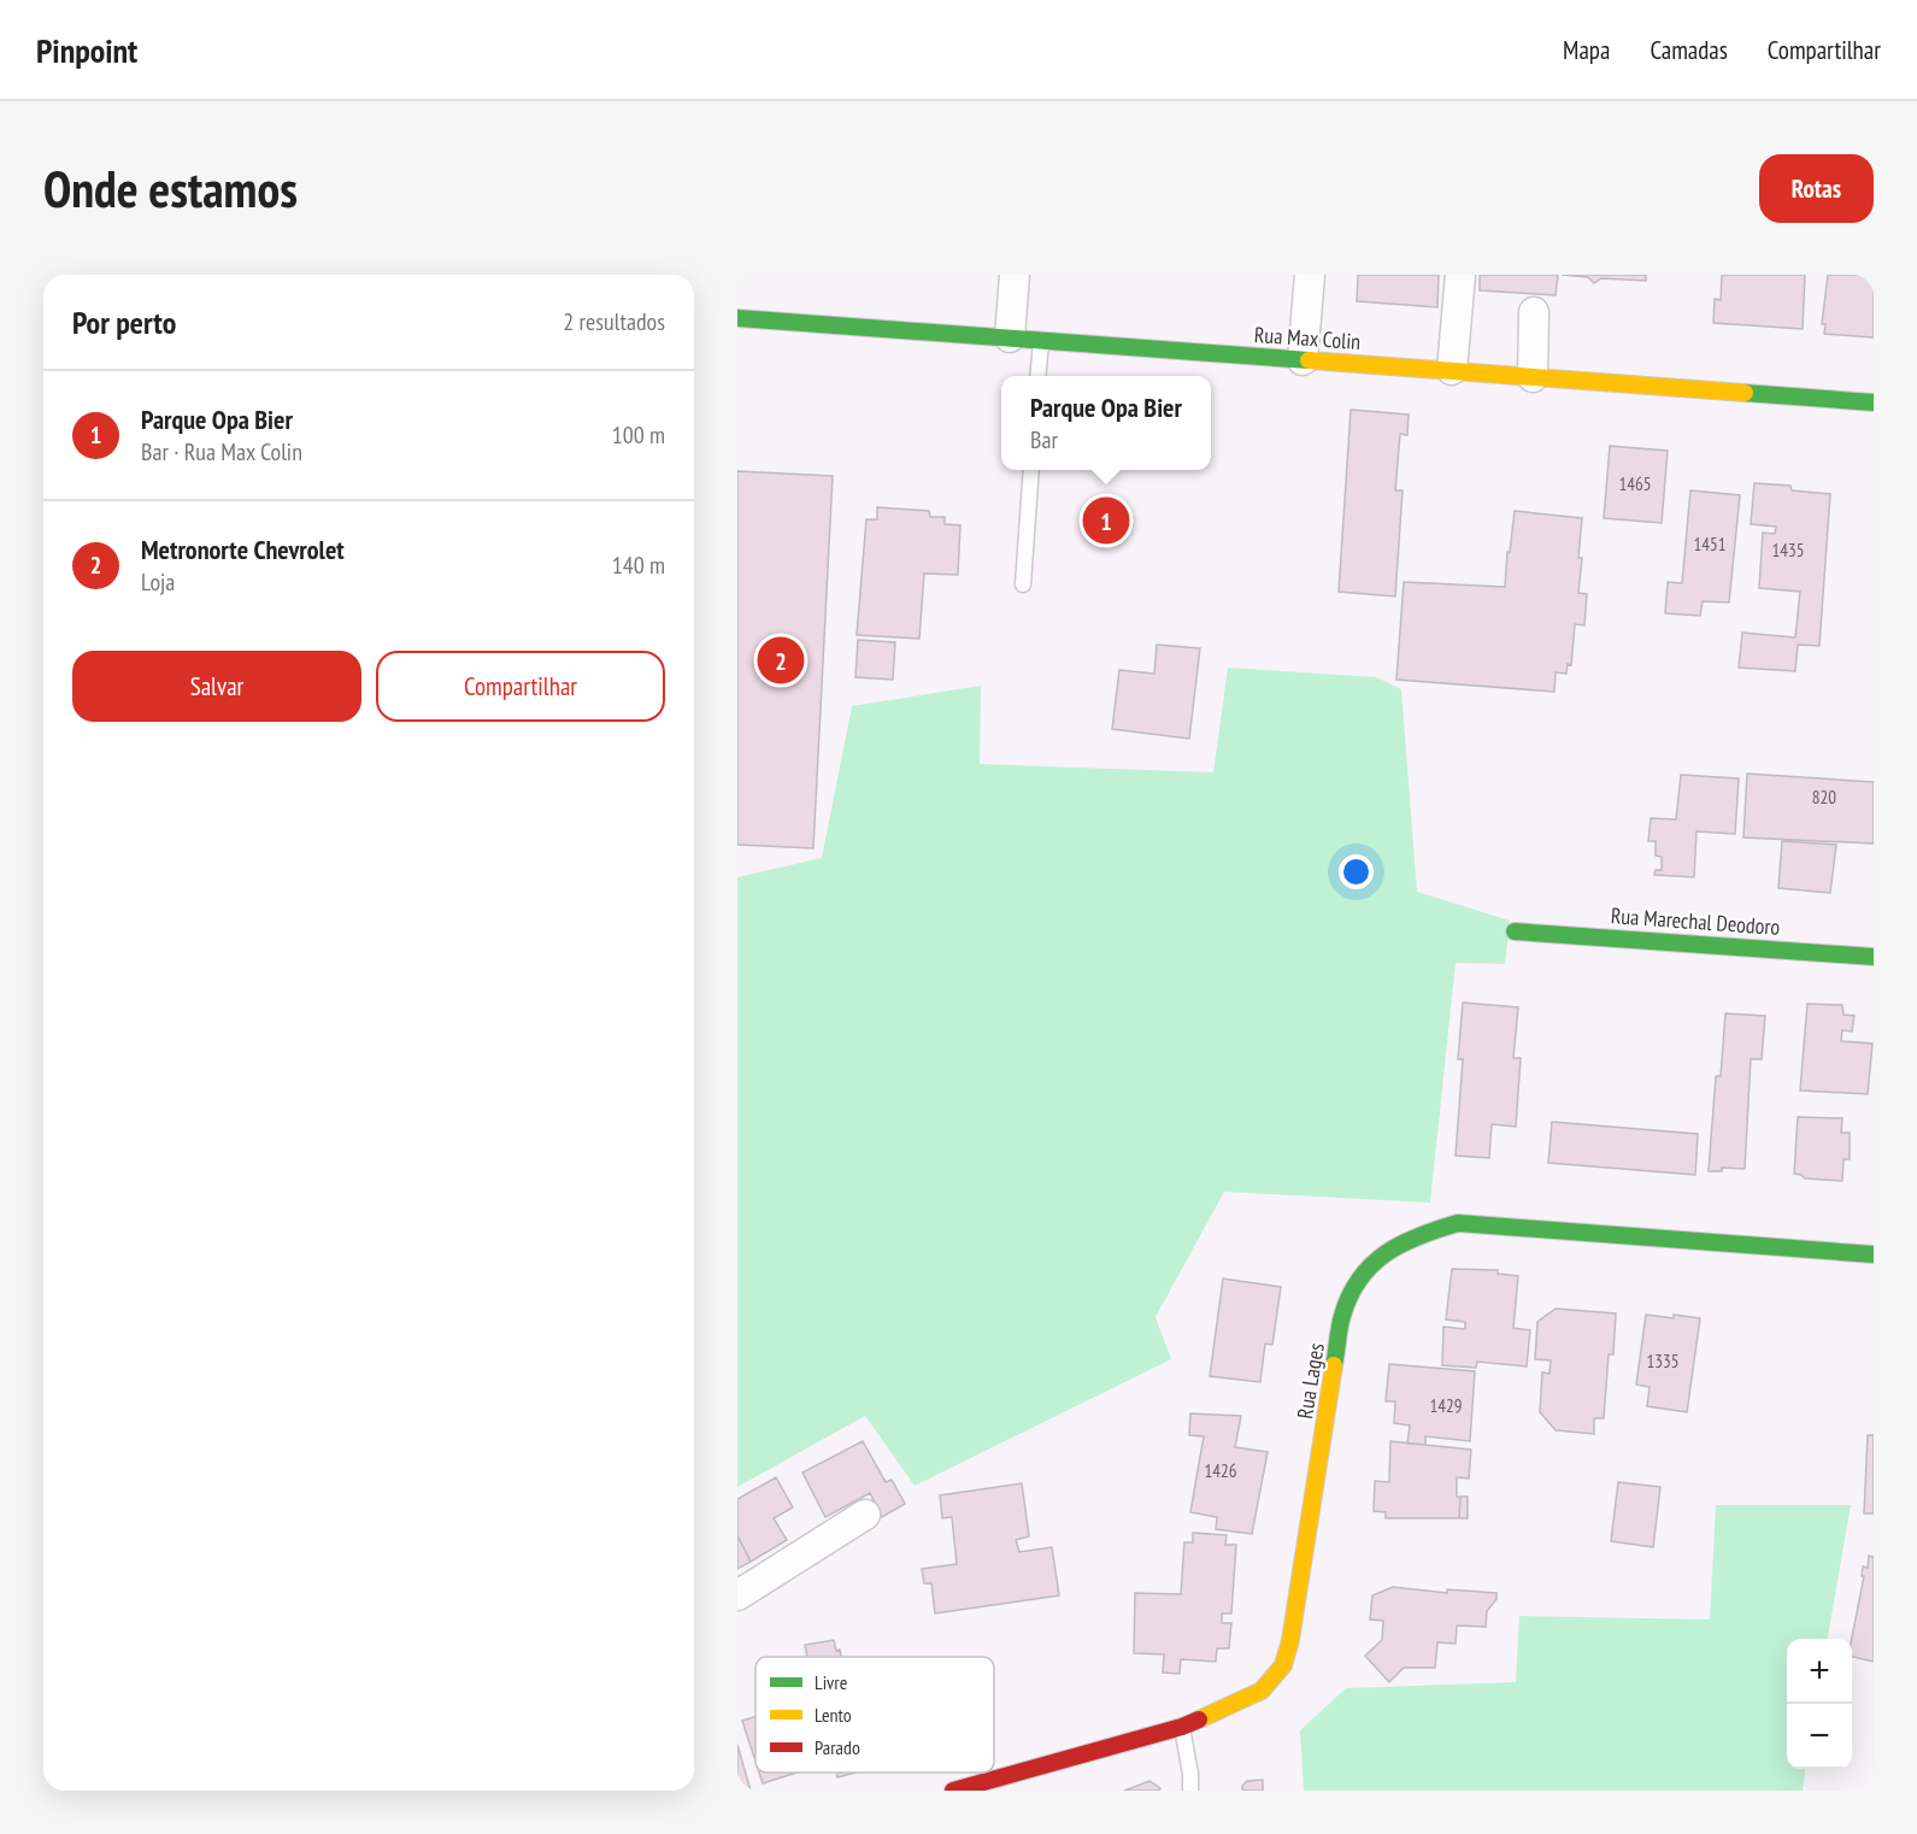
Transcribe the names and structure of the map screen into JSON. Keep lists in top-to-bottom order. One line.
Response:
{"streets":{"street":["Rua Max Colin","Rua Marechal Deodoro","Rua Lages"]},"house_numbers":["1465","1451","1435","820","1335","1429","1426"],"legend":["Livre","Lento","Parado"],"page":{"header":"Pinpoint","nav":["Mapa","Camadas","Compartilhar"],"buttons":["Rotas",["Salvar","Compartilhar"]],"title":"Onde estamos","heading":["Por perto","2 resultados"],"list":[{"mark":"1","name":"Parque Opa Bier","note":"Bar · Rua Max Colin","value":"100 m"},{"mark":"2","name":"Metronorte Chevrolet","note":"Loja","value":"140 m"}],"popup":["Parque Opa Bier","Bar"],"pins":["1","2"],"map_buttons":["+","−"]}}
